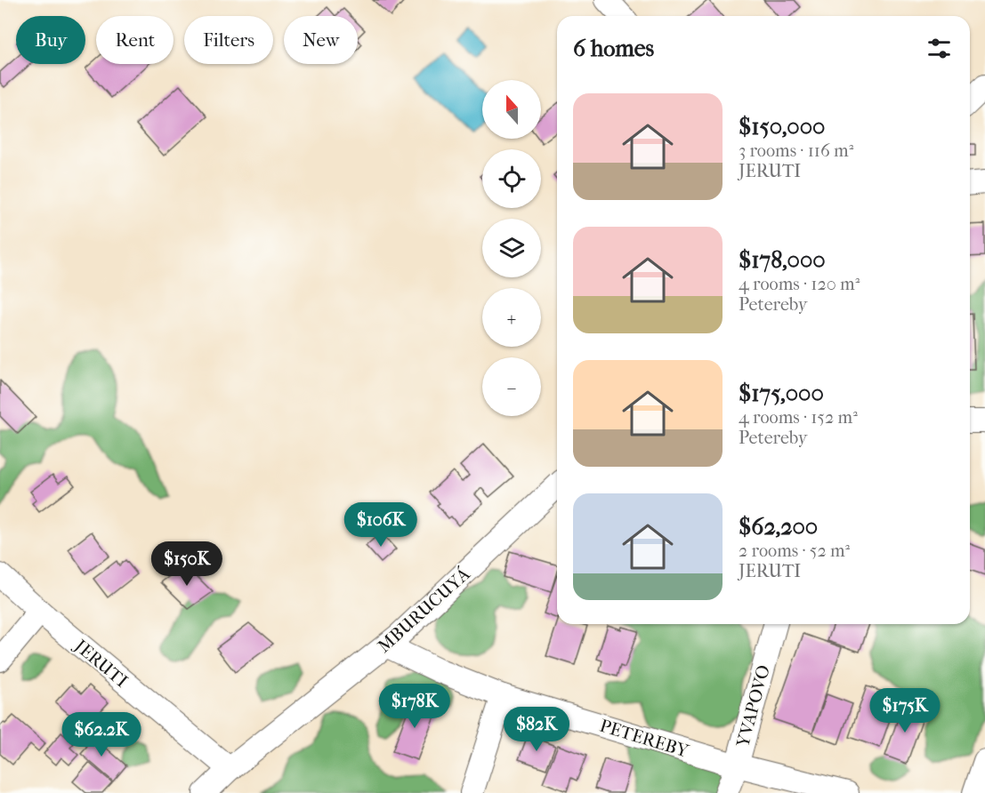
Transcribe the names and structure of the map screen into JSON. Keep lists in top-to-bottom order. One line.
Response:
{"streets":{"street":["MBURUCUYÁ","JERUTI","YVAPOVO","PETEREBY"]},"crossings":[["MBURUCUYÁ","JERUTI"],["MBURUCUYÁ","PETEREBY"],["YVAPOVO","PETEREBY"]],"north":"top","page":{"chip":["Buy","Rent","Filters","New"],"heading":"6 homes","map_buttons":["+","−"],"list":[{"name":"$150,000","note":"3 rooms · 116 m² · JERUTI"},{"name":"$178,000","note":"4 rooms · 120 m² · Petereby"},{"name":"$175,000","note":"4 rooms · 152 m² · Petereby"},{"name":"$62,200","note":"2 rooms · 52 m² · JERUTI"}],"price":["$106K","$150K","$178K","$175K","$82K","$62.2K"]}}
